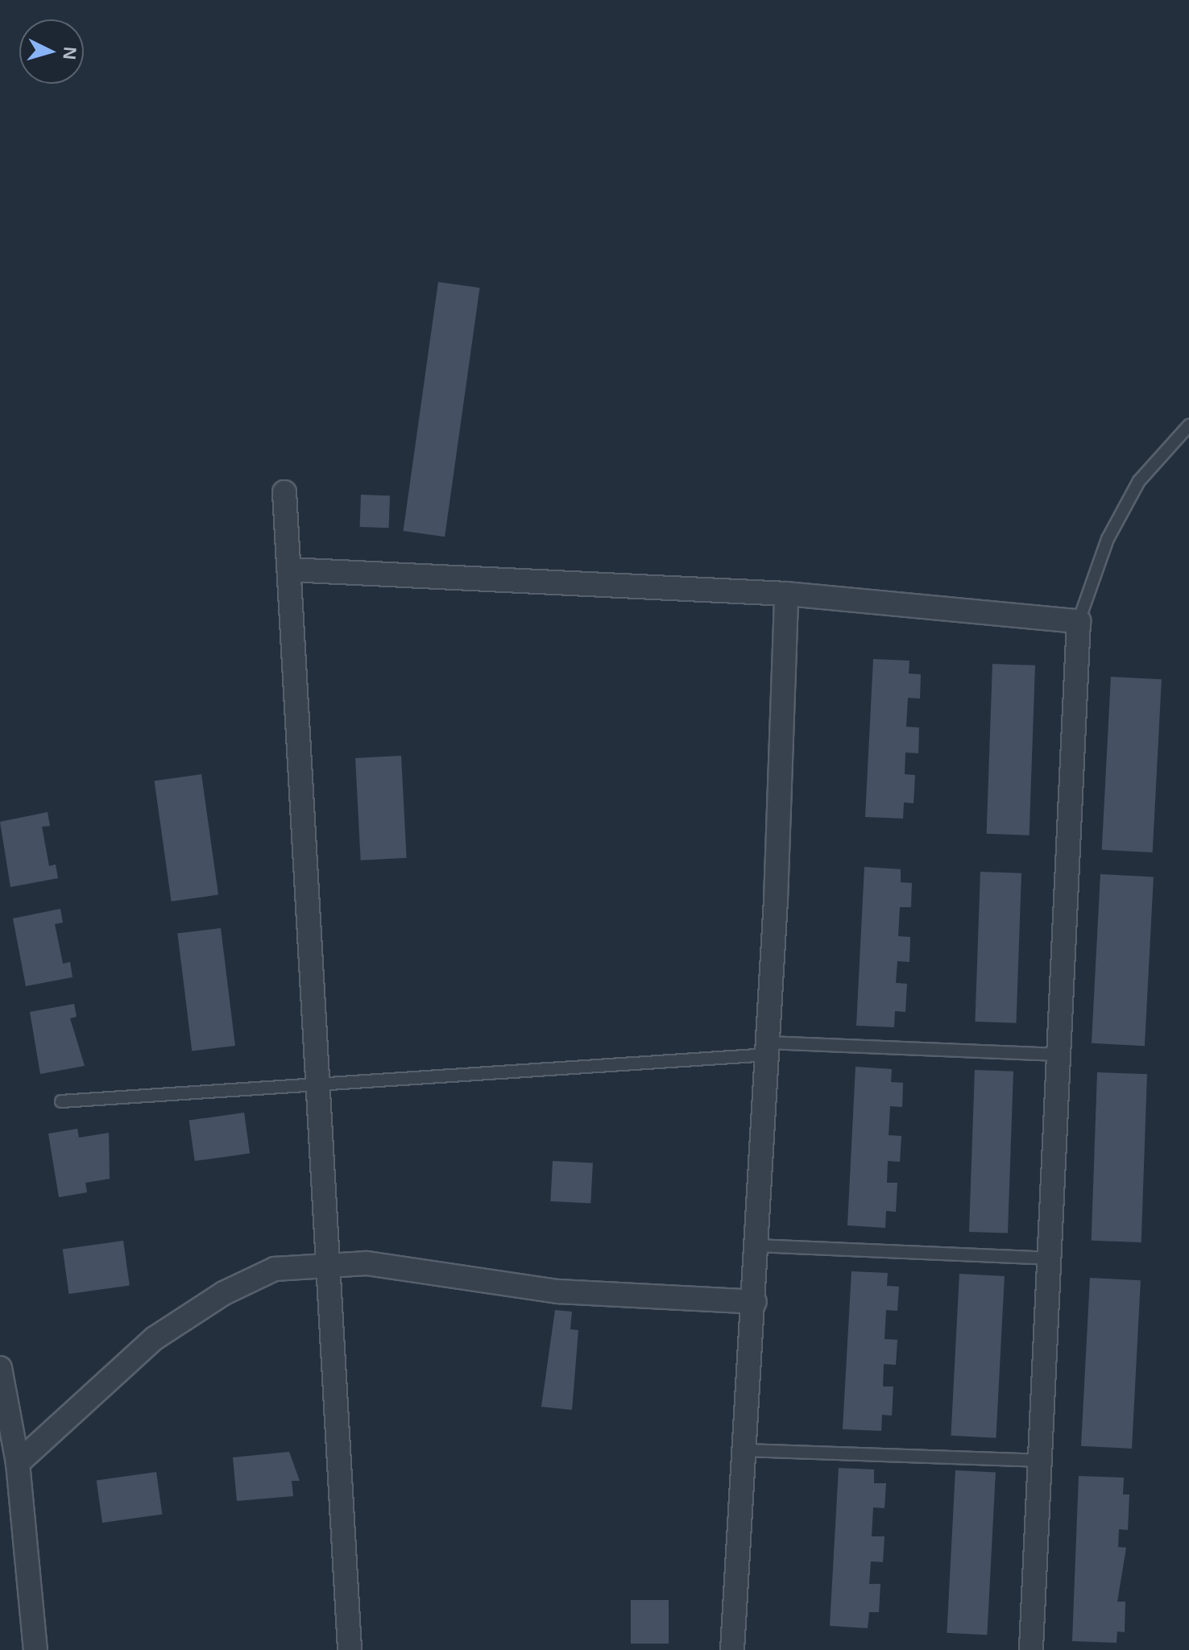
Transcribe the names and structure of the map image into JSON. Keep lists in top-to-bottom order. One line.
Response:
{"north":"right"}
